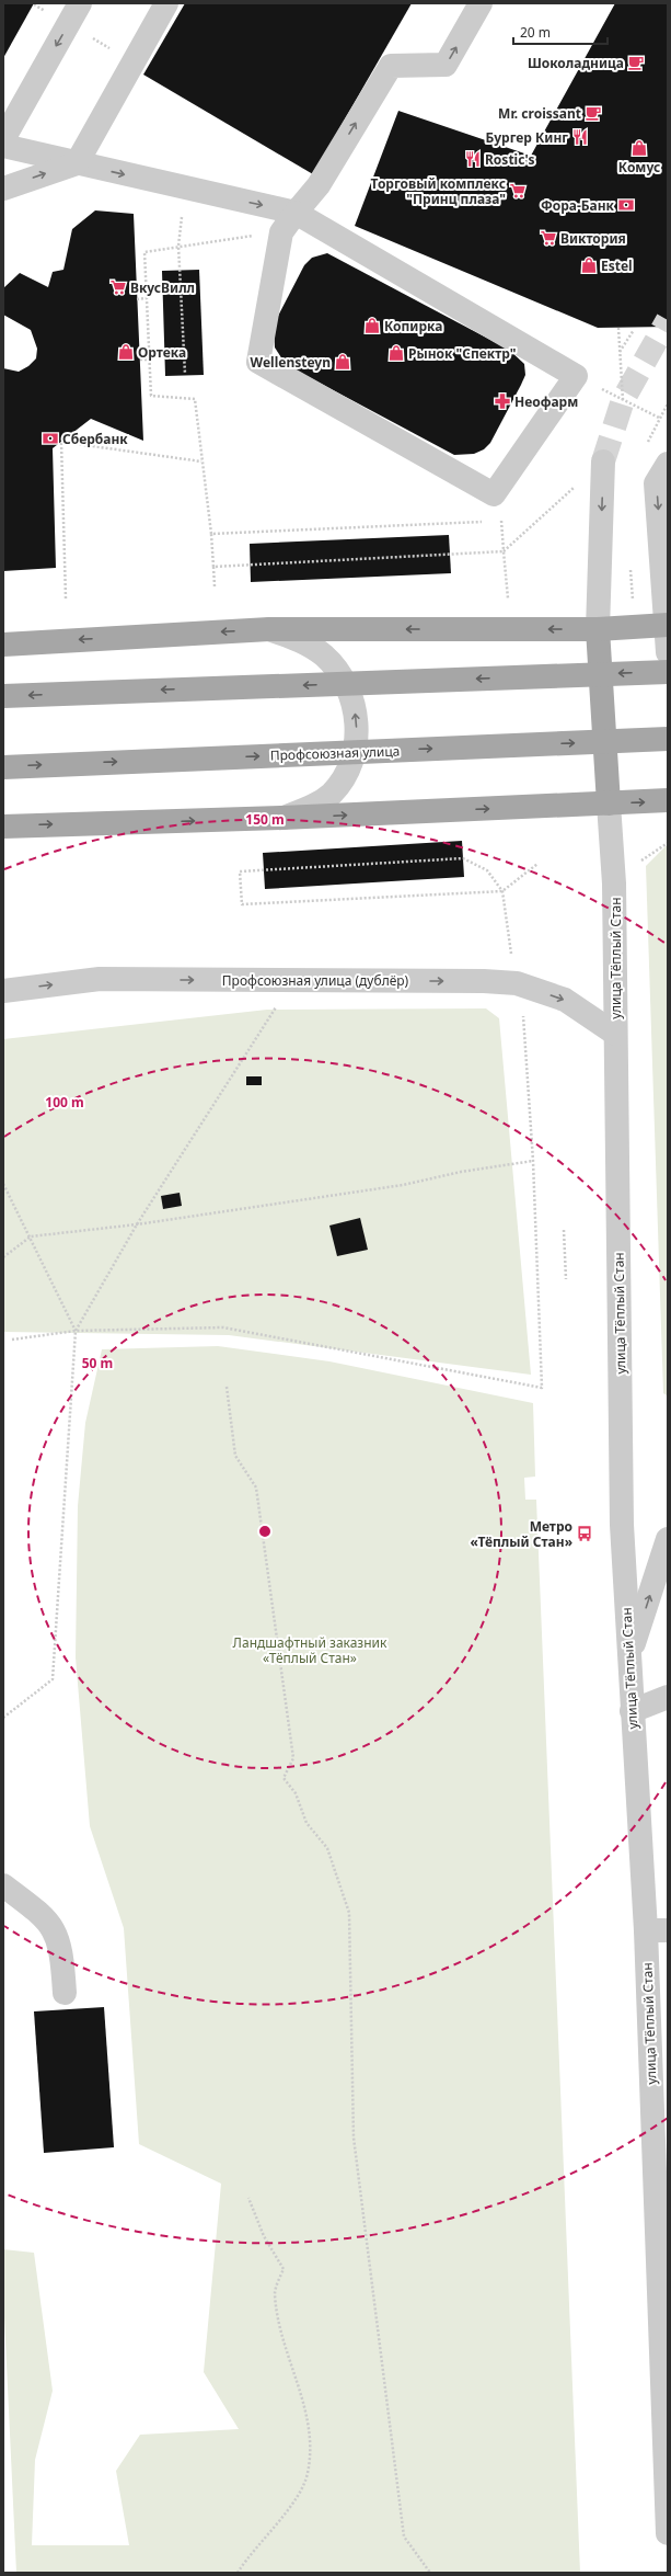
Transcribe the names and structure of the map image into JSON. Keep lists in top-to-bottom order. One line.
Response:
{"streets":{"main road":["Профсоюзная улица"],"street":["улица Тёплый Стан","Профсоюзная улица (дублёр)"]},"crossings":[["улица Тёплый Стан","Профсоюзная улица (дублёр)"]],"one_way":["Профсоюзная улица (дублёр)"],"parks":["Ландшафтный заказник «Тёплый Стан»"],"places":{"cafe":["Шоколадница","Mr. croissant"],"restaurant":["Бургер Кинг","Rostic's"],"shop":["Комус","Estel","Копирка","Ортека","Рынок \"Спектр\"","Wellensteyn"],"supermarket":["Торговый комплекс \"Принц плаза\"","Виктория","ВкусВилл"],"bank":["Фора-Банк","Сбербанк"],"pharmacy":["Неофарм"],"bus stop":["Метро «Тёплый Стан»"]},"scale_bar":"20 m","rings":["150 m","100 m","50 m"]}
